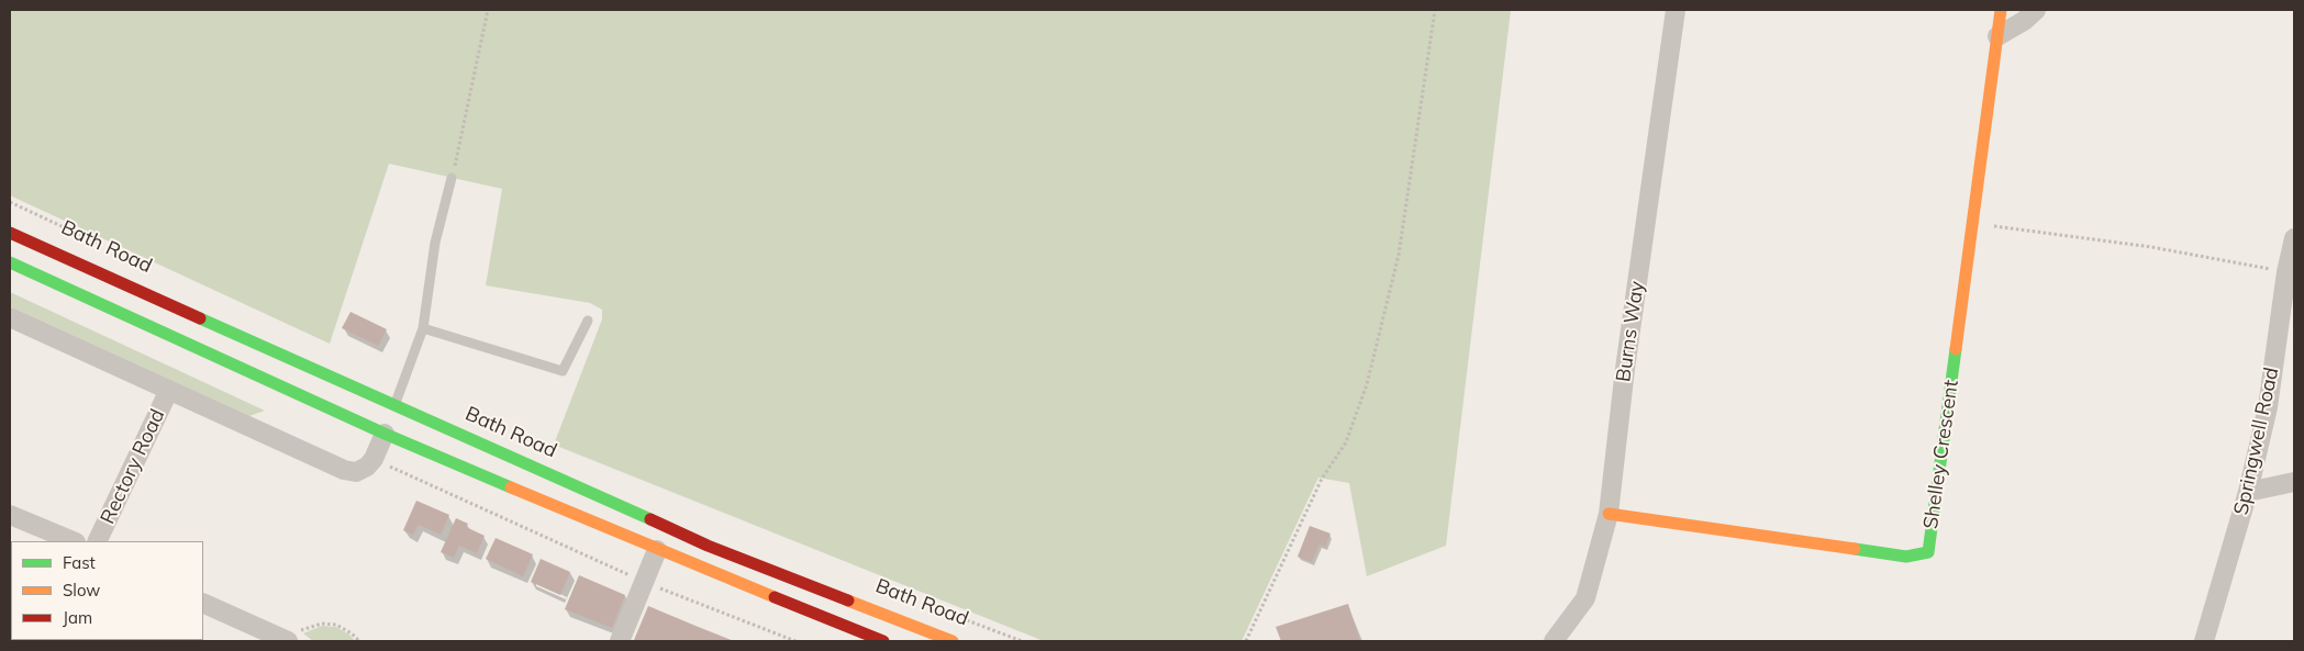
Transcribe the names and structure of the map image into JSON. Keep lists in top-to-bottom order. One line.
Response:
{"streets":{"main road":["Bath Road","Shelley Crescent"],"street":["Burns Way","Springwell Road","Rectory Road"]},"crossings":[["Burns Way","Shelley Crescent"]],"legend":["Fast","Slow","Jam"]}
